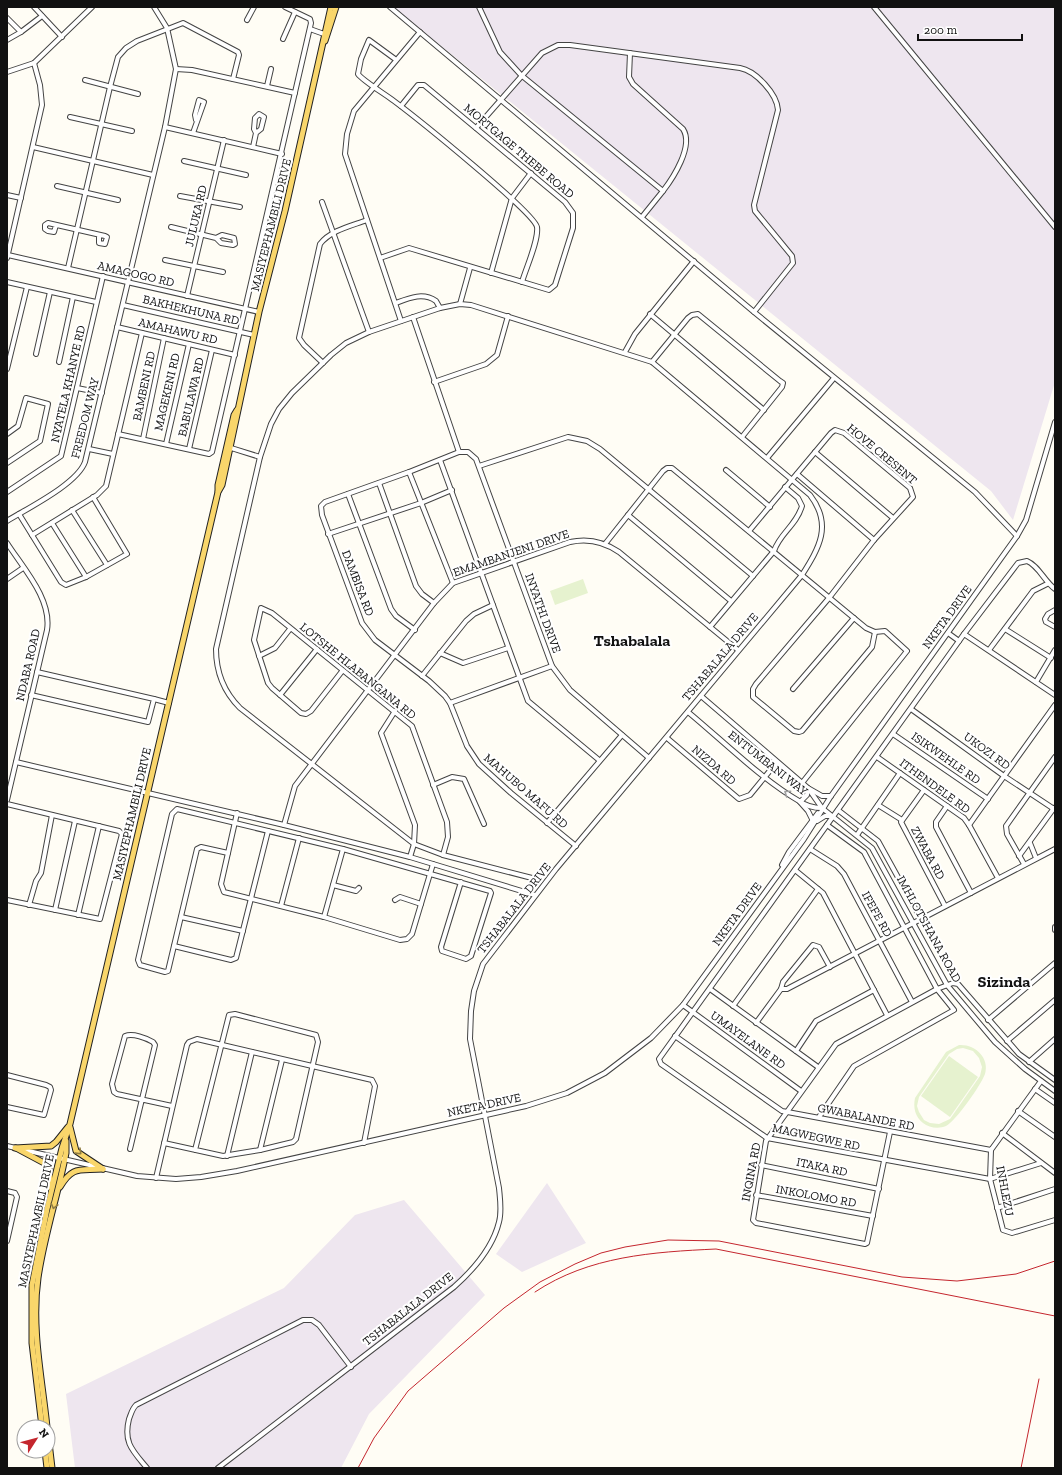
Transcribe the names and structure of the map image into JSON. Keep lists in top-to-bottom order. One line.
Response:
{"streets":{"main road":["MASIYEPHAMBILI DRIVE"],"street":["MORTGAGE THEBE ROAD","JULUKA RD","AMAGOGO RD","BAKHEKHUNA RD","AMAHAWU RD","NYATELA KHANYE RD","BAMBENI RD","MAGEKENI RD","BABULAWA RD","FREEDOM WAY","HOVE CRESENT","EMAMBANJENI DRIVE","DAMBISA RD","INYATHI DRIVE","NKETA DRIVE","TSHABALALA DRIVE","NDABA ROAD","LOTSHE HLABANGANA RD","UKOZI RD","ISIKWEHLE RD","ENTUMBANI WAY","NIZDA RD","ITHENDELE RD","MAHUBO MAFU RD","ZWABA RD","IFEFE RD","IMHLOTSHANA ROAD","UMAYELANE RD","GWABALANDE RD","MAGWEGWE RD","ITAKA RD","INQINA RD","INHLEZU","INKOLOMO RD"]},"crossings":[["JULUKA RD","AMAGOGO RD"],["MASIYEPHAMBILI DRIVE","AMAGOGO RD"],["MASIYEPHAMBILI DRIVE","BAKHEKHUNA RD"],["MASIYEPHAMBILI DRIVE","NKETA DRIVE"],["AMAGOGO RD","NYATELA KHANYE RD"],["AMAGOGO RD","FREEDOM WAY"],["BAKHEKHUNA RD","FREEDOM WAY"],["AMAHAWU RD","BAMBENI RD"],["AMAHAWU RD","MAGEKENI RD"],["AMAHAWU RD","BABULAWA RD"],["AMAHAWU RD","FREEDOM WAY"],["HOVE CRESENT","TSHABALALA DRIVE"],["EMAMBANJENI DRIVE","DAMBISA RD"],["EMAMBANJENI DRIVE","INYATHI DRIVE"],["EMAMBANJENI DRIVE","TSHABALALA DRIVE"],["EMAMBANJENI DRIVE","LOTSHE HLABANGANA RD"],["EMAMBANJENI DRIVE","MAHUBO MAFU RD"],["DAMBISA RD","MAHUBO MAFU RD"],["INYATHI DRIVE","TSHABALALA DRIVE"],["NKETA DRIVE","TSHABALALA DRIVE"],["NKETA DRIVE","ENTUMBANI WAY"],["NKETA DRIVE","IMHLOTSHANA ROAD"],["NKETA DRIVE","UMAYELANE RD"],["TSHABALALA DRIVE","ENTUMBANI WAY"],["TSHABALALA DRIVE","NIZDA RD"],["TSHABALALA DRIVE","MAHUBO MAFU RD"],["ENTUMBANI WAY","NIZDA RD"],["ENTUMBANI WAY","IMHLOTSHANA ROAD"],["ITHENDELE RD","ZWABA RD"],["IFEFE RD","INQINA RD"],["IMHLOTSHANA ROAD","INQINA RD"],["UMAYELANE RD","INQINA RD"],["GWABALANDE RD","MAGWEGWE RD"],["GWABALANDE RD","INQINA RD"],["GWABALANDE RD","INHLEZU"],["MAGWEGWE RD","INQINA RD"],["MAGWEGWE RD","INHLEZU"],["ITAKA RD","INQINA RD"],["INQINA RD","INKOLOMO RD"]],"districts":["Tshabalala","Sizinda"],"scale_bar":"200 m","north":"top right"}
